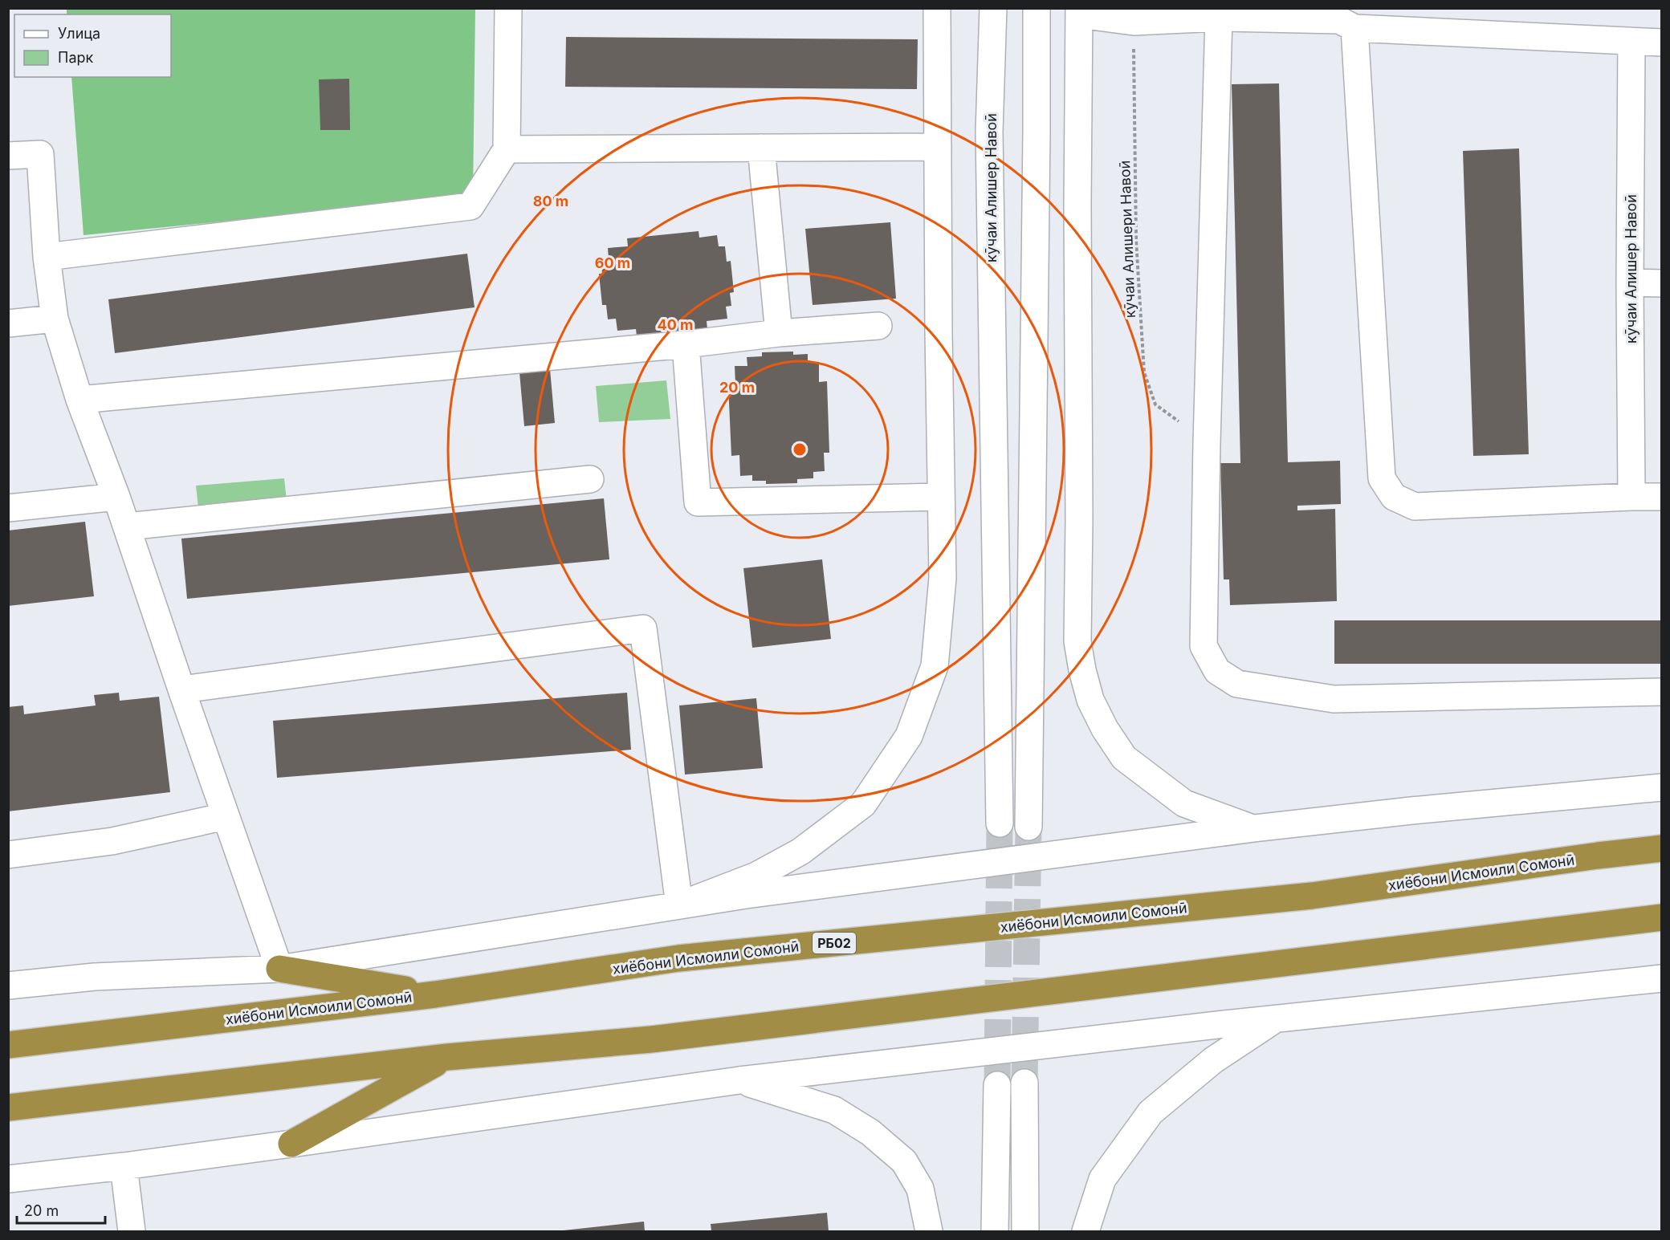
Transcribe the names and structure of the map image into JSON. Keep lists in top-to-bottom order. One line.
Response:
{"streets":{"highway":["хиёбони Исмоили Сомонӣ","РБ02"],"street":["кӯчаи Алишер Навоӣ"],"path":["кӯчаи Алишери Навоӣ"]},"legend":["Улица","Парк"],"scale_bar":"20 m","rings":["80 m","60 m","40 m","20 m"]}
